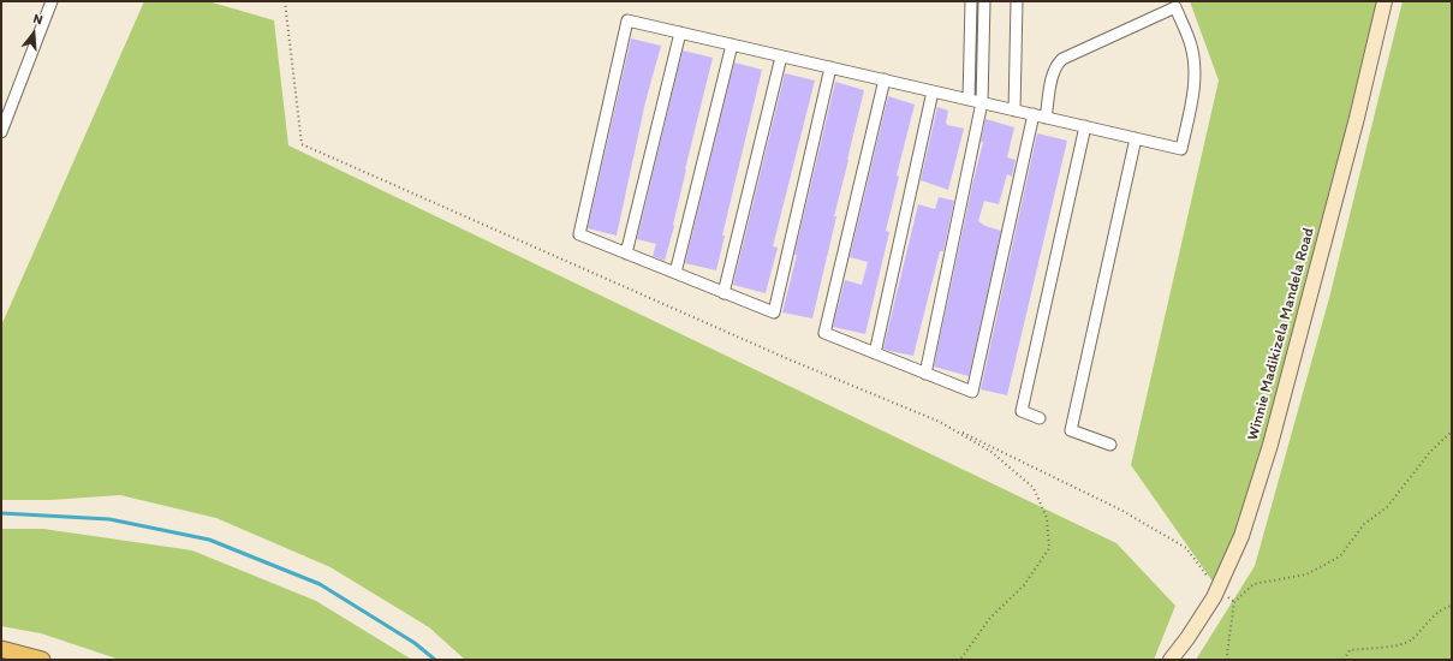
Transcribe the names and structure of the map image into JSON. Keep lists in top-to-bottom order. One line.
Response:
{"streets":{"main road":["Winnie Madikizela Mandela Road"]},"north":"top"}
